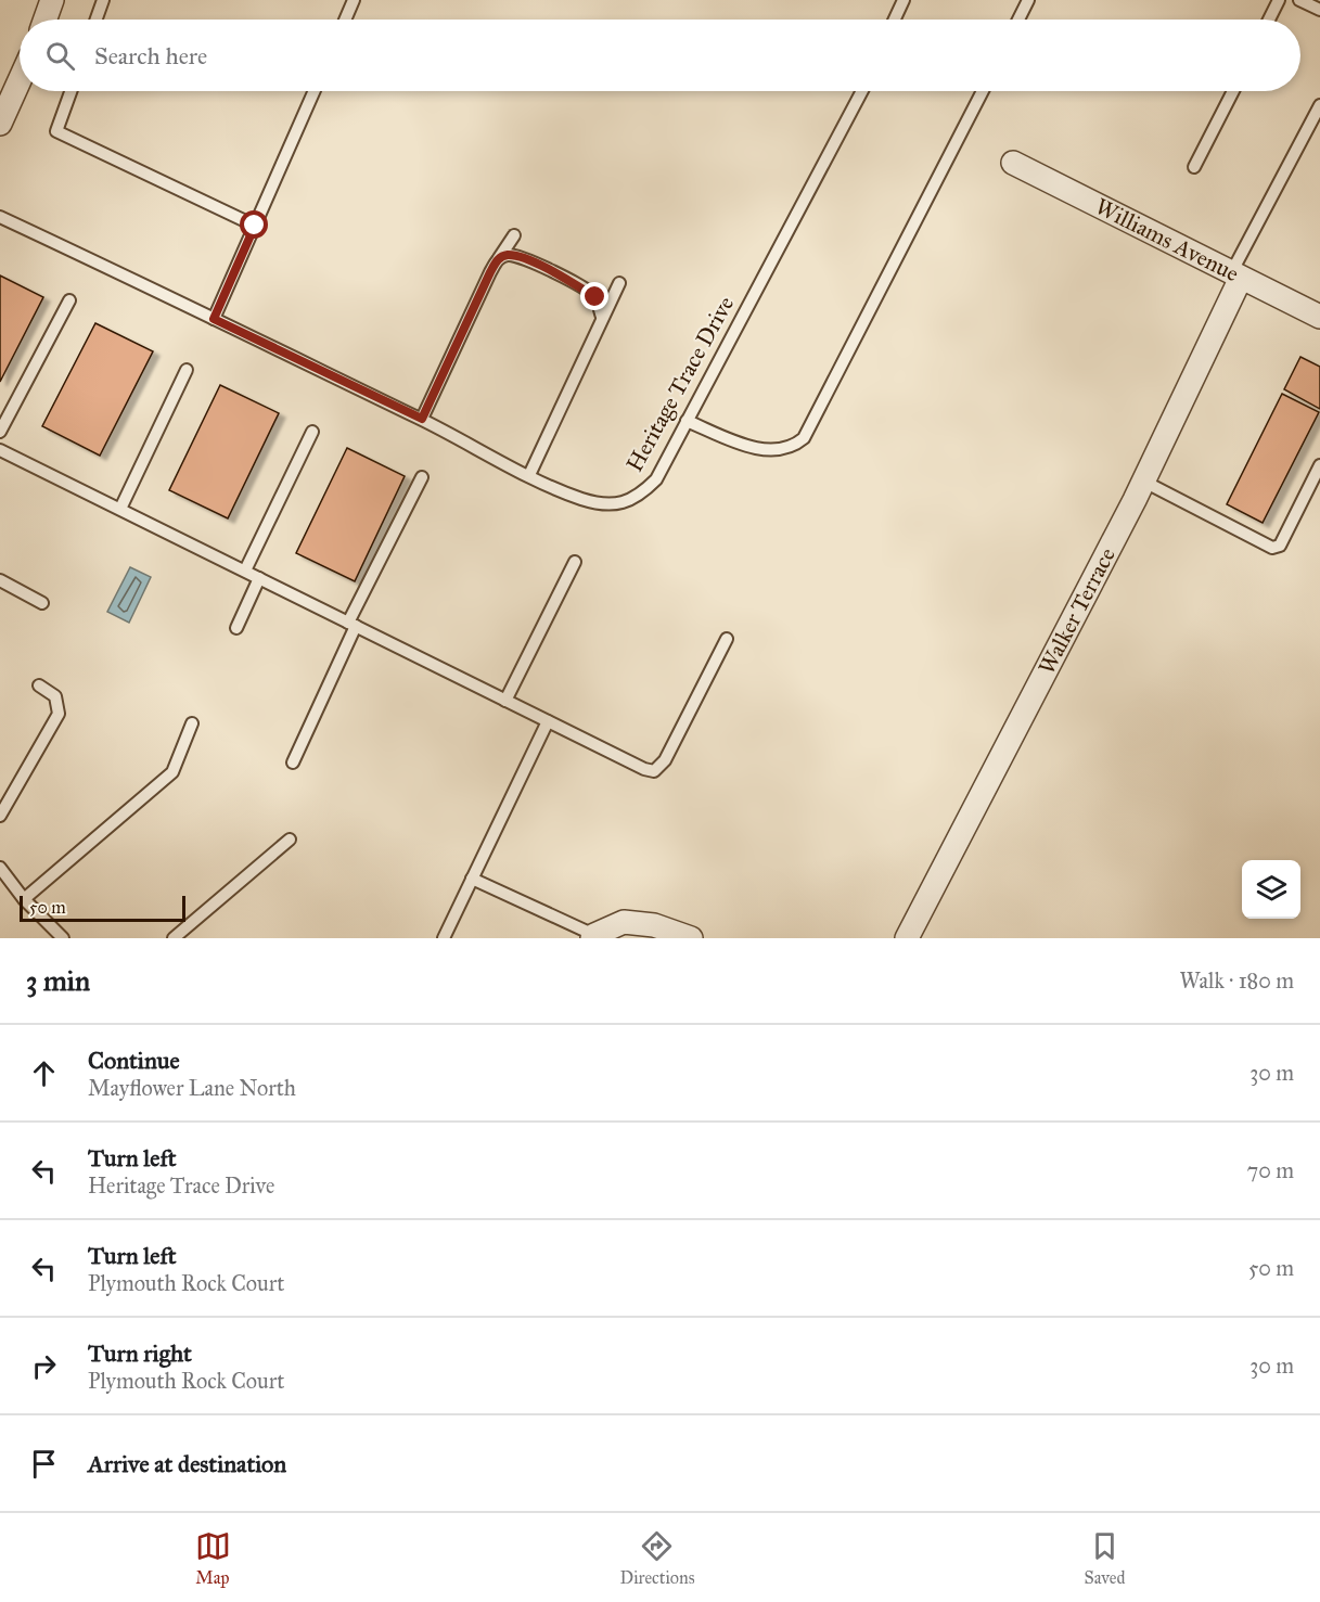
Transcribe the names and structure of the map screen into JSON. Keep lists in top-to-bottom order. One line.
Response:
{"streets":{"street":["Williams Avenue","Walker Terrace"],"lane":["Heritage Trace Drive"]},"crossings":[["Williams Avenue","Walker Terrace"]],"scale_bar":"50 m","page":{"search":"Search here","scale":"50 m","heading":["3 min","Walk · 180 m"],"list":[["Continue","Mayflower Lane North","30 m"],["Turn left","Heritage Trace Drive","70 m"],["Turn left","Plymouth Rock Court","50 m"],["Turn right","Plymouth Rock Court","30 m"],"Arrive at destination"],"nav":["Map","Directions","Saved"]}}
